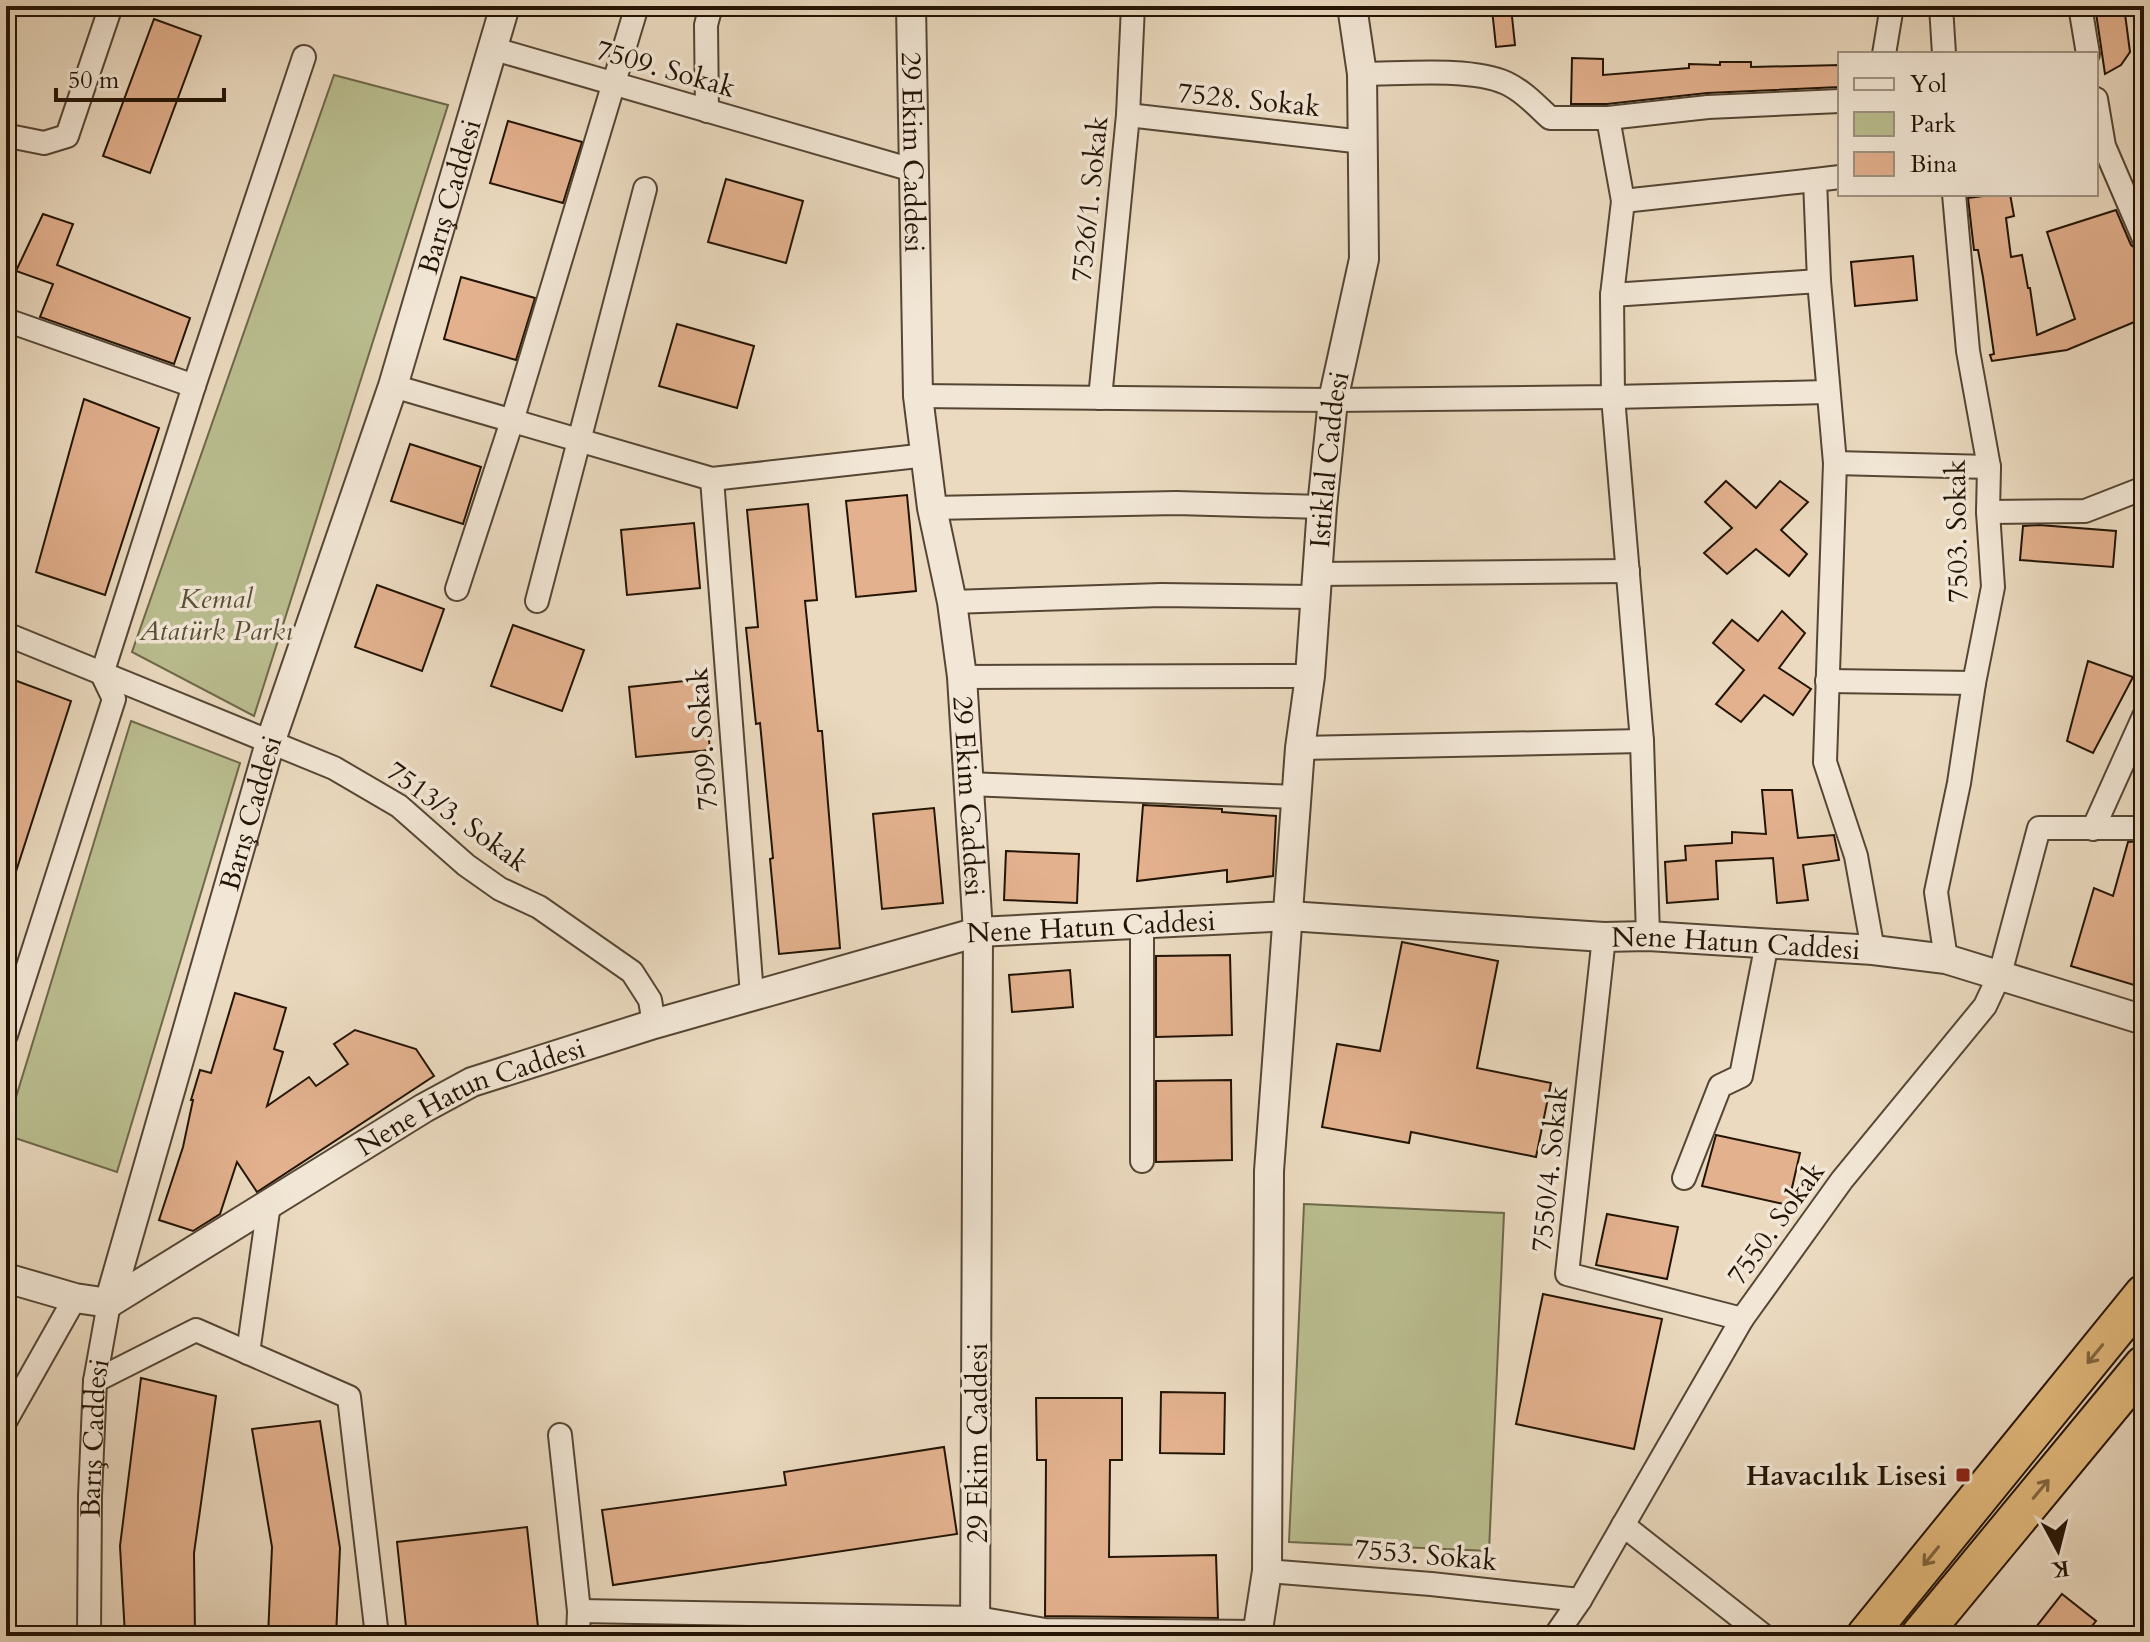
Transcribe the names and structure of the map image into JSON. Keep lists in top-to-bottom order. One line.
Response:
{"streets":{"street":["7509. Sokak","7528. Sokak","29 Ekim Caddesi","Barış Caddesi","7526/1. Sokak","Istiklal Caddesi","7503. Sokak","7513/3. Sokak","Nene Hatun Caddesi","7550/4. Sokak","7550. Sokak","7553. Sokak"]},"crossings":[["7509. Sokak","29 Ekim Caddesi"],["7509. Sokak","Barış Caddesi"],["7509. Sokak","Nene Hatun Caddesi"],["7528. Sokak","7526/1. Sokak"],["7528. Sokak","Istiklal Caddesi"],["29 Ekim Caddesi","Nene Hatun Caddesi"],["Barış Caddesi","7513/3. Sokak"],["Barış Caddesi","Nene Hatun Caddesi"],["Istiklal Caddesi","Nene Hatun Caddesi"],["Istiklal Caddesi","7553. Sokak"],["7503. Sokak","Nene Hatun Caddesi"],["7513/3. Sokak","Nene Hatun Caddesi"],["Nene Hatun Caddesi","7550/4. Sokak"],["Nene Hatun Caddesi","7550. Sokak"],["7550/4. Sokak","7550. Sokak"],["7550. Sokak","7553. Sokak"]],"parks":["Kemal Atatürk Parkı"],"places":{"transit":["Havacılık Lisesi"]},"legend":["Yol","Park","Bina"],"scale_bar":"50 m","north":"bottom"}
